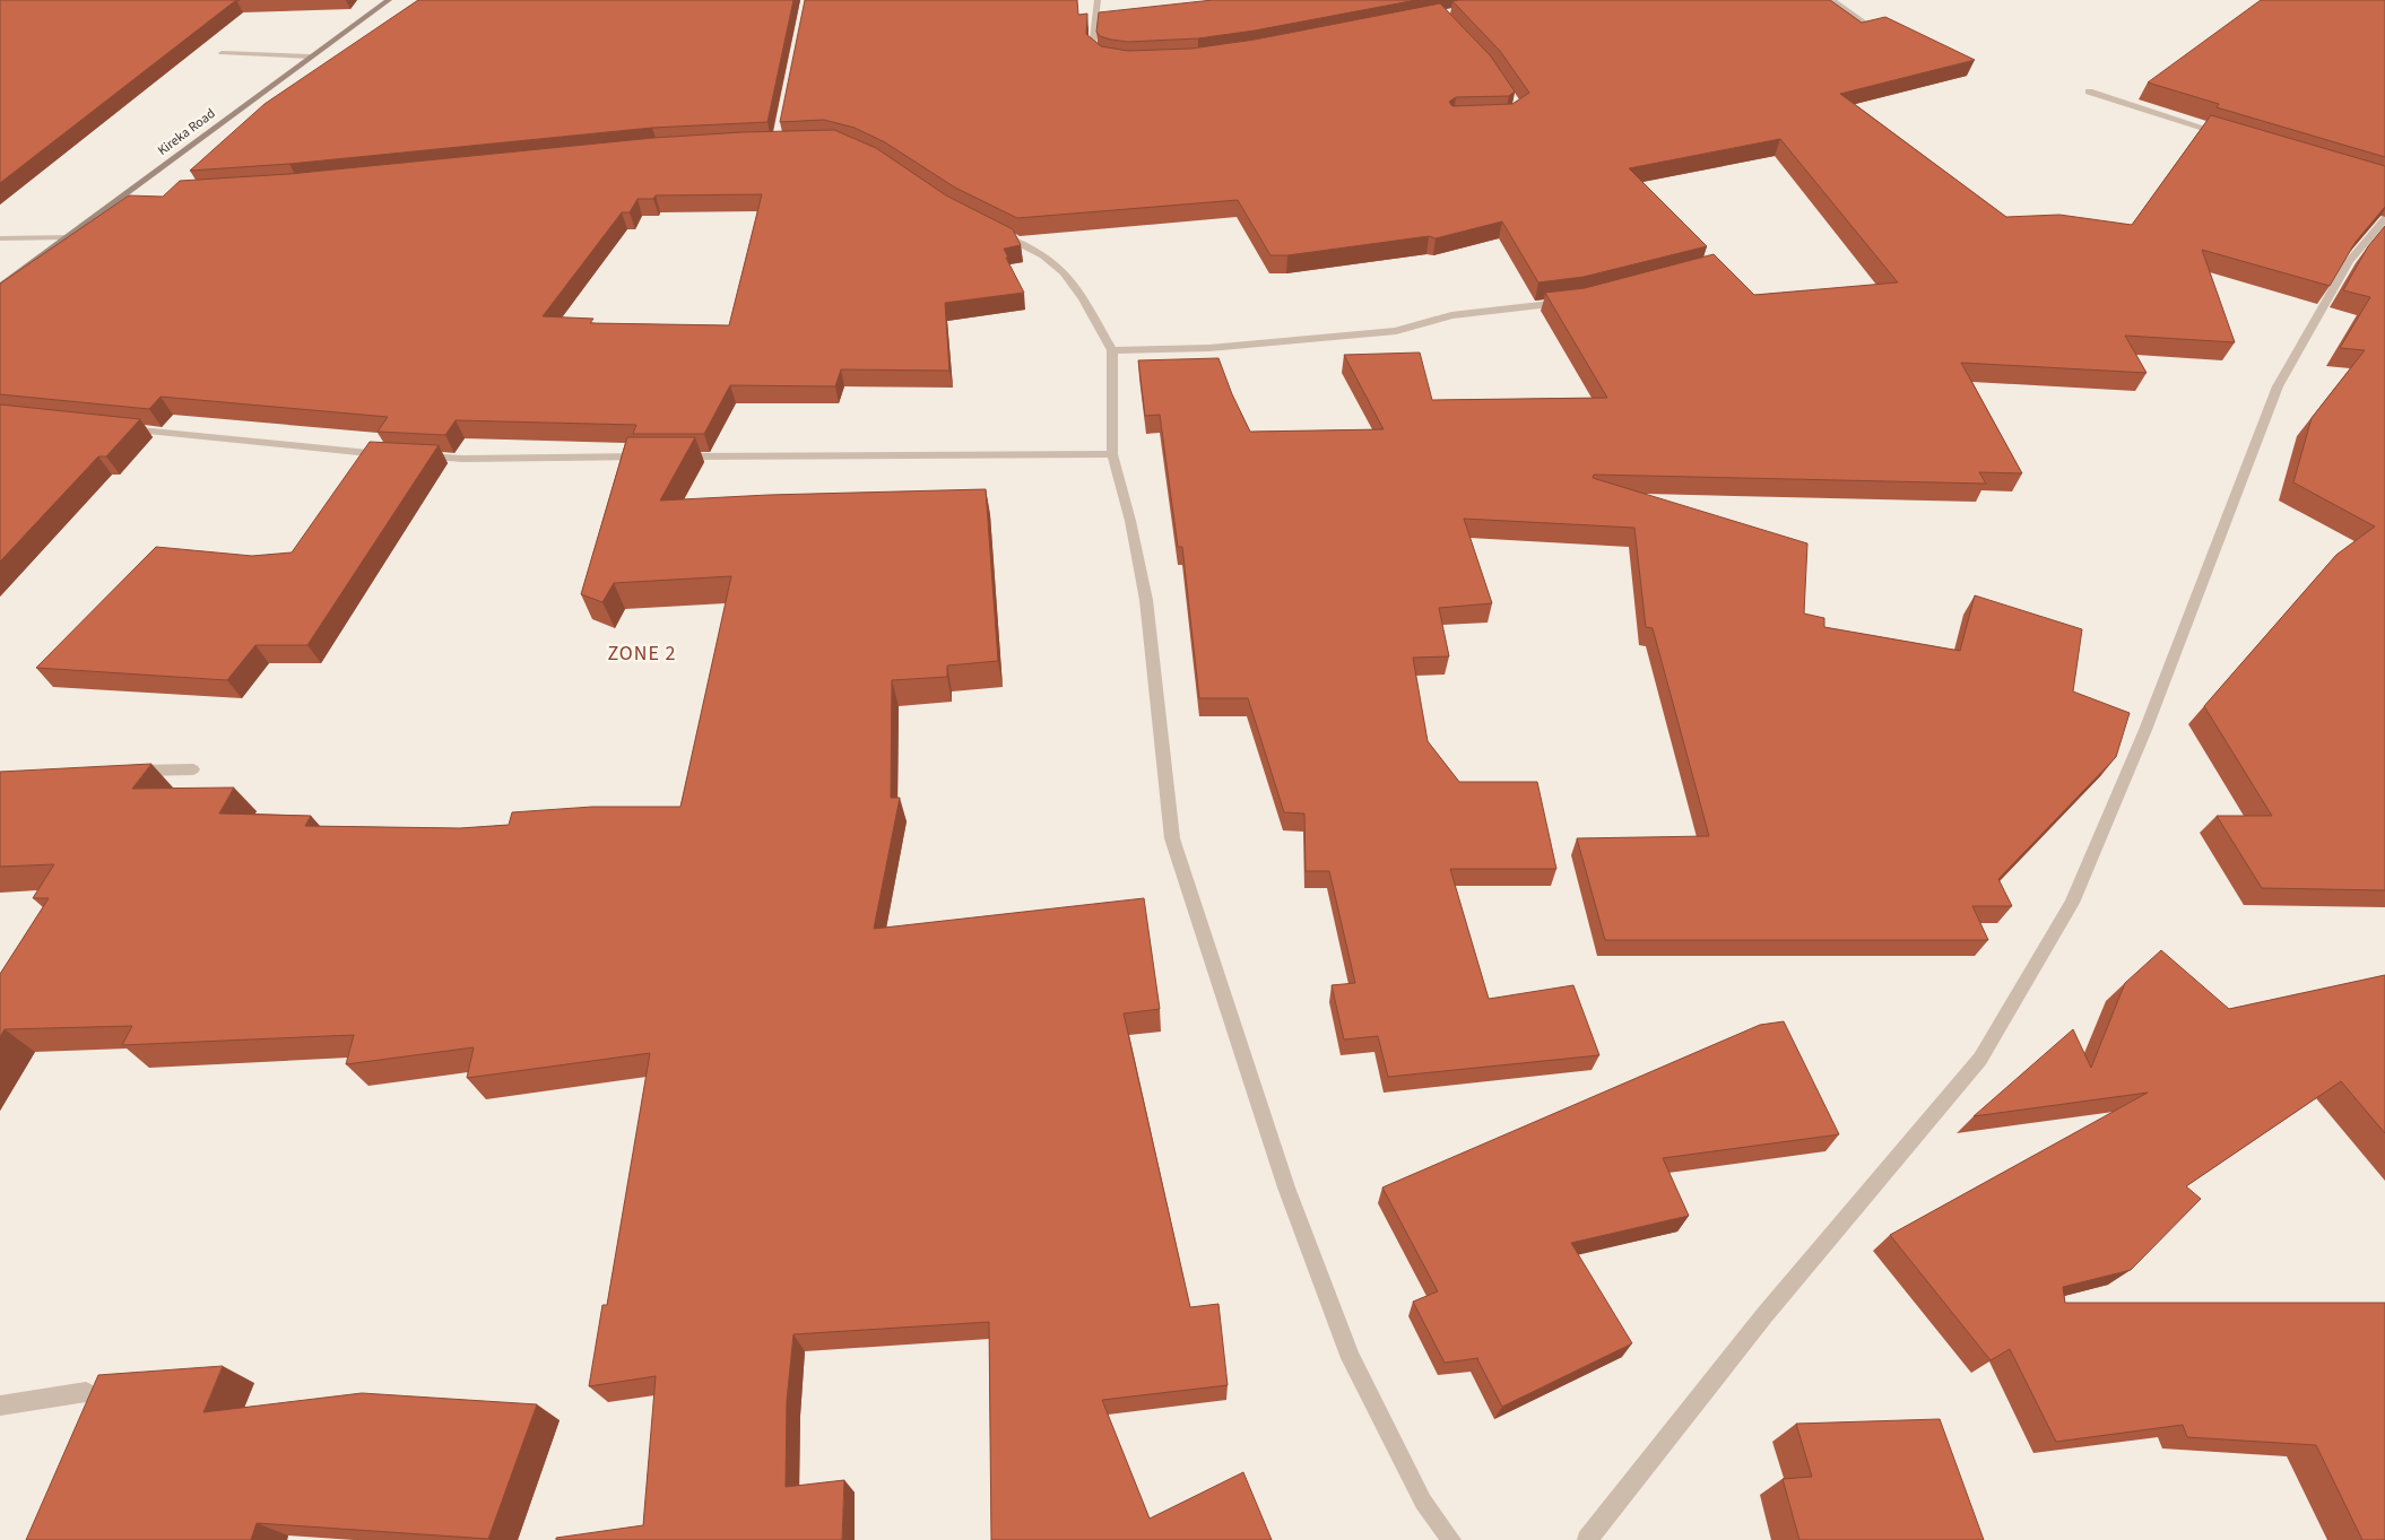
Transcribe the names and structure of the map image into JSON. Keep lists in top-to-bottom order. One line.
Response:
{"streets":{"main road":["Kireka Road"]},"districts":["ZONE 2"]}
